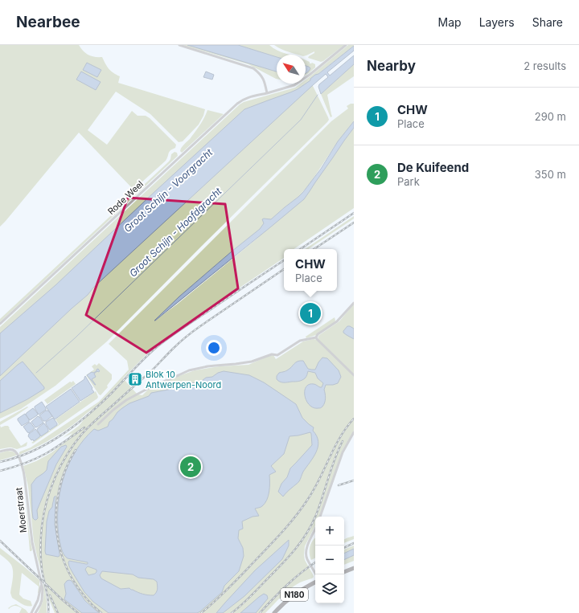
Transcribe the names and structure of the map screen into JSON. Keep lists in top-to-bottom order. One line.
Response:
{"streets":{"main road":["N180"],"street":["Rode Weel","Moerstraat"]},"water":["Groot Schijn - Voorgracht","Groot Schijn - Hoofdgracht"],"places":{"building":["Blok 10 Antwerpen-Noord"]},"north":"top left","page":{"header":"Nearbee","nav":["Map","Layers","Share"],"heading":["Nearby","2 results"],"list":[{"mark":"1","name":"CHW","note":"Place","value":"290 m"},{"mark":"2","name":"De Kuifeend","note":"Park","value":"350 m"}],"popup":["CHW","Place"],"pins":["1","2"],"map_buttons":["+","−"]}}
